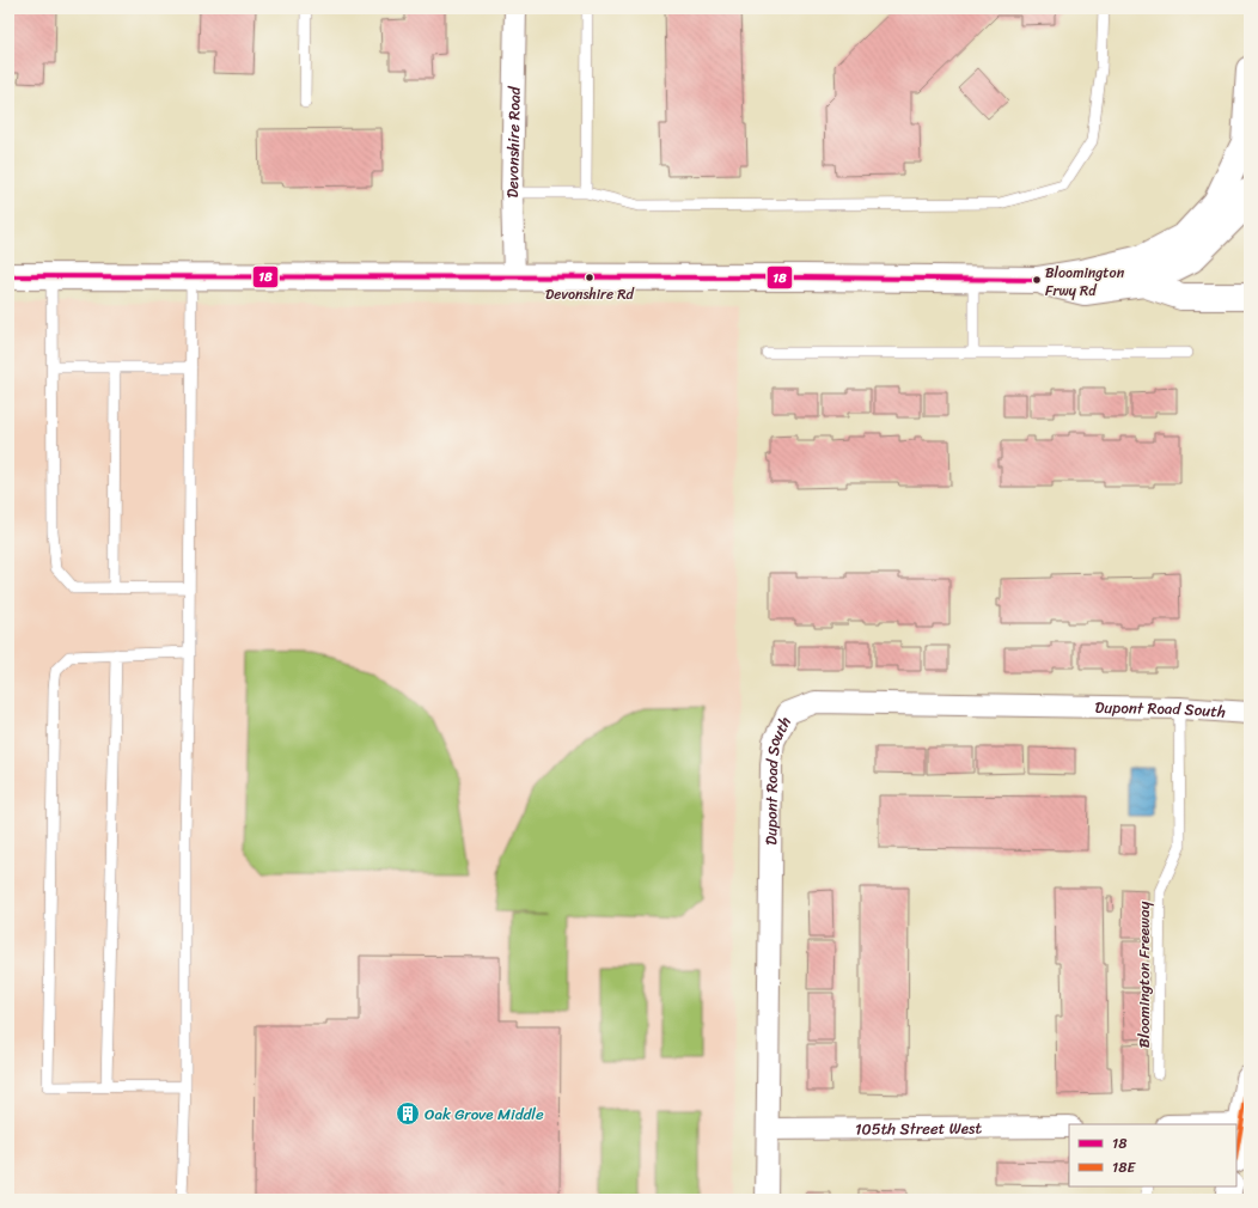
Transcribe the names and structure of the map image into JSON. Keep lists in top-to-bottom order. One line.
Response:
{"streets":{"street":["Devonshire Road","Dupont Road South","105th Street West"],"lane":["Bloomington Freeway"]},"crossings":[["Dupont Road South","Bloomington Freeway"],["Dupont Road South","105th Street West"]],"places":{"other":["Devonshire Rd","Bloomington Frwy Rd"],"building":["Oak Grove Middle"]},"lines":["transit line 18","transit line 18E"],"legend":["18","18E"]}
